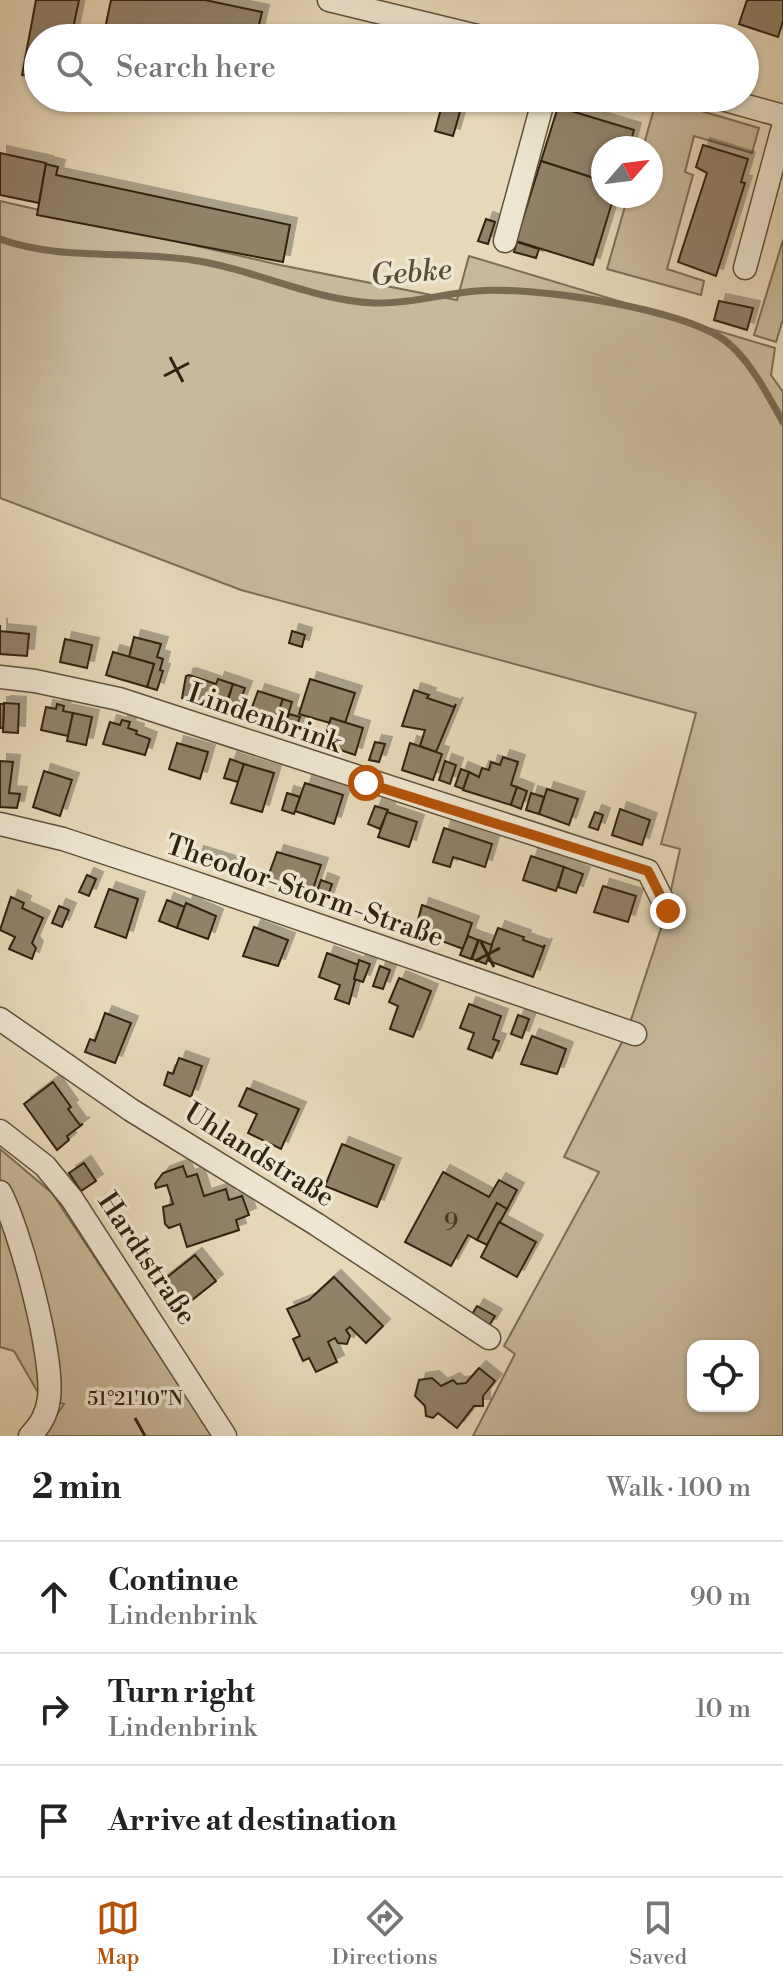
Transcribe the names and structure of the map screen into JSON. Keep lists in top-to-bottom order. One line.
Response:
{"streets":{"street":["Lindenbrink","Theodor-Storm-Straße","Uhlandstraße","Hardtstraße"]},"water":["Gebke"],"house_numbers":["9"],"north":"top right","page":{"search":"Search here","heading":["2 min","Walk · 100 m"],"list":[["Continue","Lindenbrink","90 m"],["Turn right","Lindenbrink","10 m"],"Arrive at destination"],"nav":["Map","Directions","Saved"]},"coordinates":["51°21'10\"N"]}
